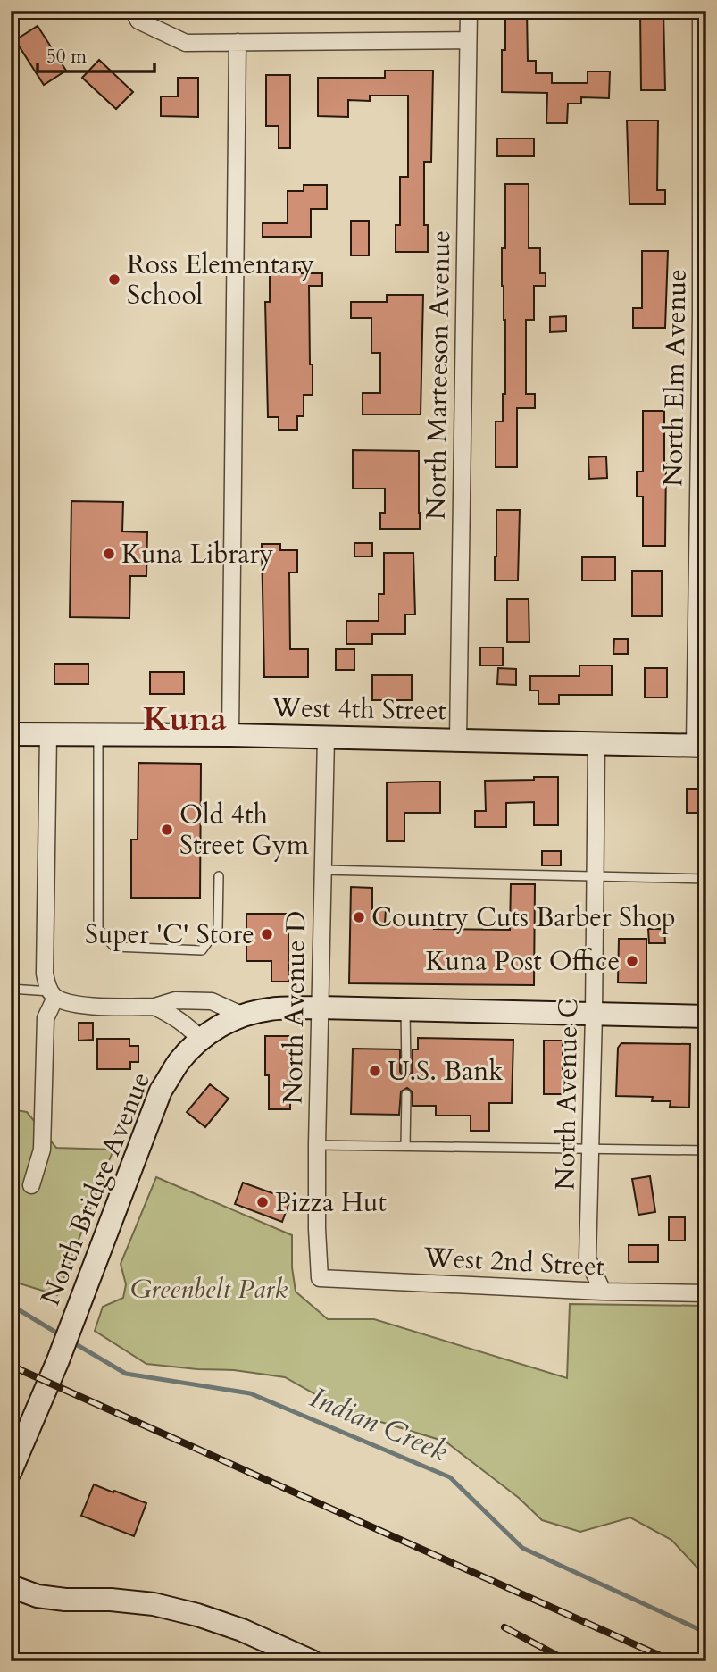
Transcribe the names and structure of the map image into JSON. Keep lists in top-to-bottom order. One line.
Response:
{"streets":{"main road":["West 4th Street","North Bridge Avenue"],"street":["North Marteeson Avenue","North Elm Avenue","North Avenue D","North Avenue C","West 2nd Street"]},"crossings":[["North Marteeson Avenue","West 4th Street"],["North Elm Avenue","West 4th Street"],["West 4th Street","North Avenue D"],["West 4th Street","North Avenue C"],["North Avenue D","North Bridge Avenue"],["North Avenue D","West 2nd Street"],["North Avenue C","North Bridge Avenue"],["North Avenue C","West 2nd Street"]],"districts":["Kuna"],"water":["Indian Creek"],"parks":["Greenbelt Park"],"places":["Ross Elementary School","Kuna Library","Old 4th Street Gym","Country Cuts Barber Shop","Super 'C' Store","Kuna Post Office","U.S. Bank","Pizza Hut"],"scale_bar":"50 m"}
